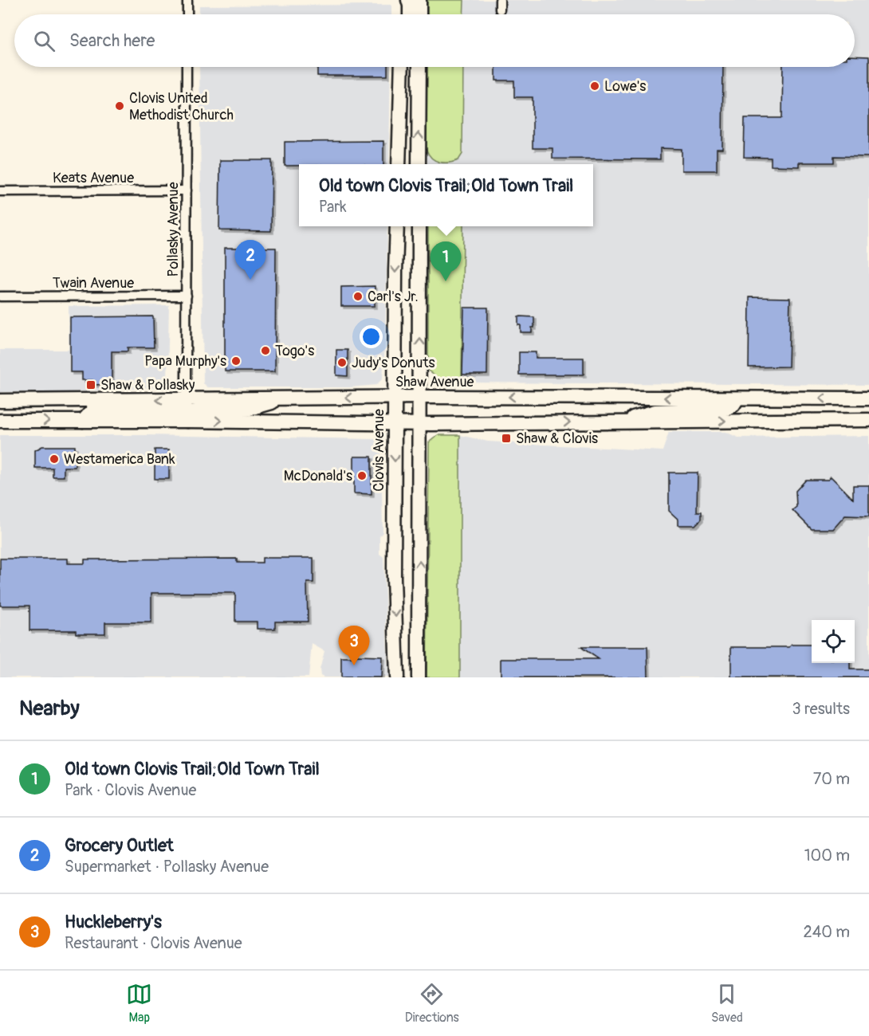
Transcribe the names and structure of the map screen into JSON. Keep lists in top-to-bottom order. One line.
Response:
{"streets":{"main road":["Shaw Avenue","Clovis Avenue"],"street":["Keats Avenue","Pollasky Avenue","Twain Avenue"]},"crossings":[["Keats Avenue","Pollasky Avenue"],["Pollasky Avenue","Twain Avenue"],["Pollasky Avenue","Shaw Avenue"],["Shaw Avenue","Clovis Avenue"]],"places":{"other":["Lowe's","Clovis United Methodist Church","Carl's Jr.","Togo's","Papa Murphy's","Judy's Donuts","Westamerica Bank","McDonald's"],"transit":["Shaw & Pollasky","Shaw & Clovis"]},"page":{"search":"Search here","popup":["Old town Clovis Trail;Old Town Trail","Park"],"pins":["2","1","3"],"heading":["Nearby","3 results"],"list":[{"mark":"1","name":"Old town Clovis Trail;Old Town Trail","note":"Park · Clovis Avenue","value":"70 m"},{"mark":"2","name":"Grocery Outlet","note":"Supermarket · Pollasky Avenue","value":"100 m"},{"mark":"3","name":"Huckleberry's","note":"Restaurant · Clovis Avenue","value":"240 m"}],"nav":["Map","Directions","Saved"]}}
